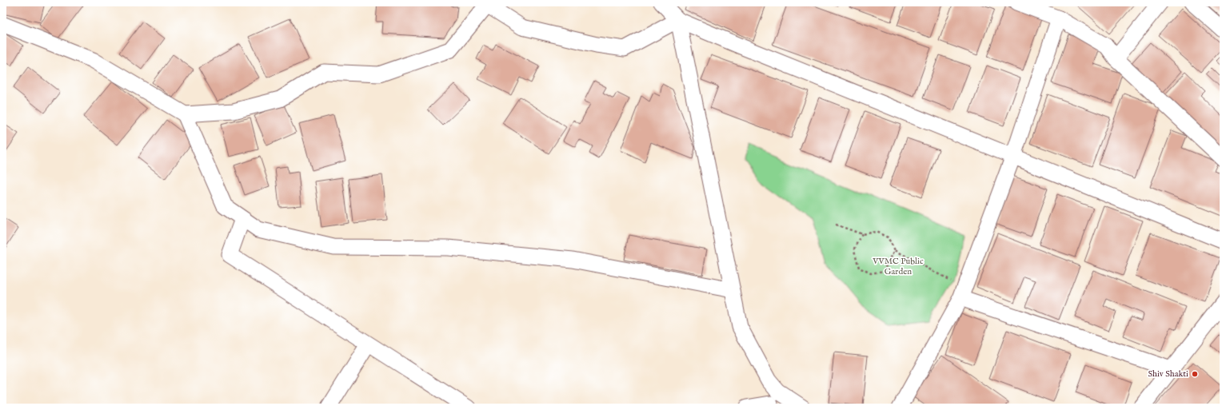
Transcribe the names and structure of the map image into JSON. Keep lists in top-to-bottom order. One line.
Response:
{"parks":["VVMC Public Garden"],"places":["Shiv Shakti"]}
